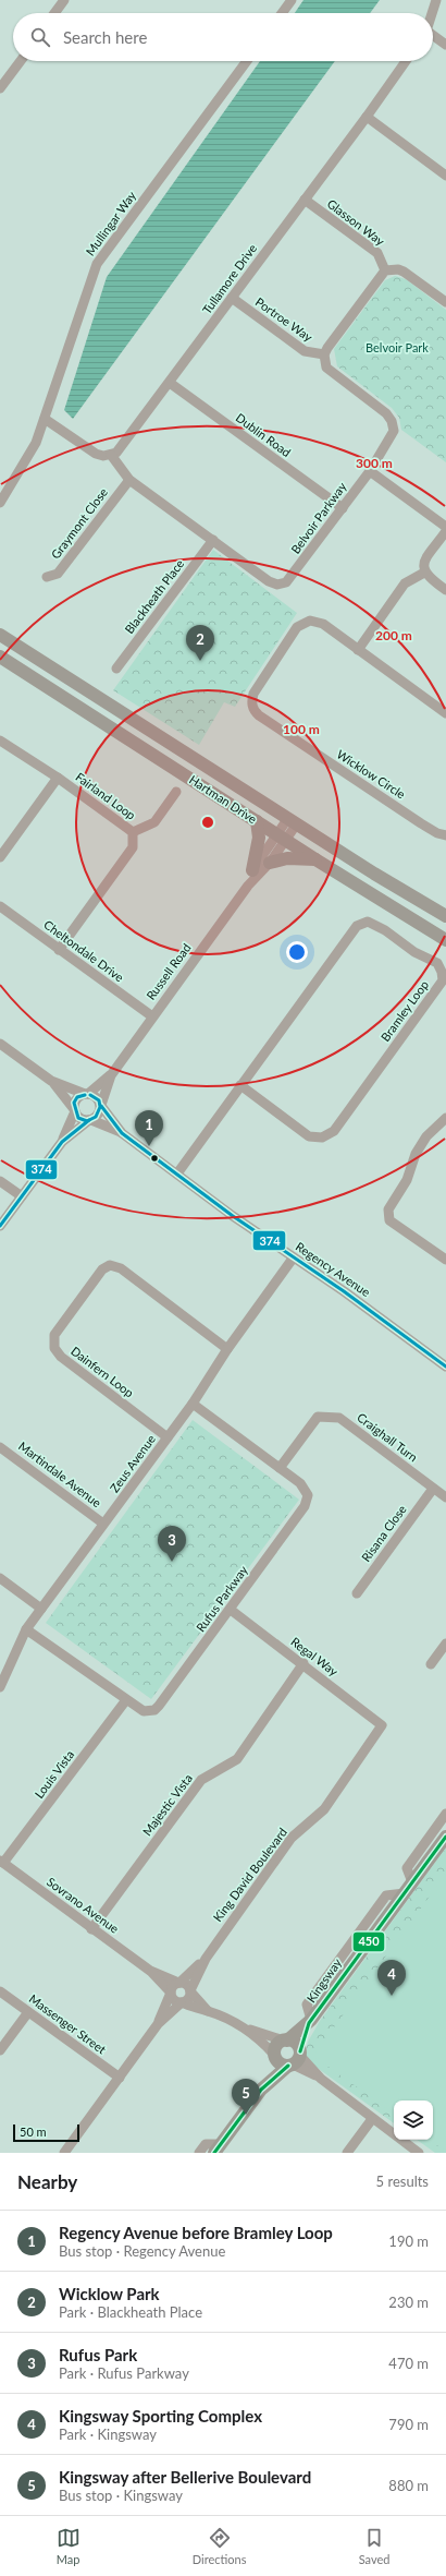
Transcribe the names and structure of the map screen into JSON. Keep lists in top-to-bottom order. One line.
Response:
{"streets":{"main road":["Hartman Drive","Kingsway"],"street":["Glasson Way","Mullingar Way","Tullamore Drive","Portroe Way","Dublin Road","Belvoir Parkway","Graymont Close","Blackheath Place","Wicklow Circle","Fairland Loop","Cheltondale Drive","Russell Road","Bramley Loop","Regency Avenue","Dainfern Loop","Craighall Turn","Zeus Avenue","Martindale Avenue","Risana Close","Rufus Parkway","Regal Way","Louis Vista","Majestic Vista","King David Boulevard","Sovrano Avenue","Massenger Street"]},"crossings":[["Glasson Way","Tullamore Drive"],["Tullamore Drive","Portroe Way"],["Tullamore Drive","Dublin Road"],["Tullamore Drive","Belvoir Parkway"],["Portroe Way","Belvoir Parkway"],["Dublin Road","Belvoir Parkway"],["Belvoir Parkway","Graymont Close"],["Belvoir Parkway","Blackheath Place"],["Fairland Loop","Cheltondale Drive"],["Hartman Drive","Russell Road"],["Cheltondale Drive","Russell Road"],["Russell Road","Regency Avenue"],["Bramley Loop","Regency Avenue"],["Regency Avenue","Zeus Avenue"],["Dainfern Loop","Zeus Avenue"],["Craighall Turn","Risana Close"],["Craighall Turn","Rufus Parkway"],["Zeus Avenue","Martindale Avenue"],["Zeus Avenue","Rufus Parkway"],["Rufus Parkway","Regal Way"],["Rufus Parkway","Louis Vista"],["Regal Way","Majestic Vista"],["Regal Way","King David Boulevard"],["Louis Vista","Sovrano Avenue"],["Majestic Vista","Sovrano Avenue"],["King David Boulevard","Sovrano Avenue"]],"parks":["Belvoir Park"],"lines":["transit line 374","transit line 450"],"scale_bar":"50 m","page":{"search":"Search here","pins":["2","1","3","4","5"],"scale":"50 m","heading":["Nearby","5 results"],"list":[{"mark":"1","name":"Regency Avenue before Bramley Loop","note":"Bus stop · Regency Avenue","value":"190 m"},{"mark":"2","name":"Wicklow Park","note":"Park · Blackheath Place","value":"230 m"},{"mark":"3","name":"Rufus Park","note":"Park · Rufus Parkway","value":"470 m"},{"mark":"4","name":"Kingsway Sporting Complex","note":"Park · Kingsway","value":"790 m"},{"mark":"5","name":"Kingsway after Bellerive Boulevard","note":"Bus stop · Kingsway","value":"880 m"}],"nav":["Map","Directions","Saved"]},"rings":["300 m","200 m","100 m"]}
